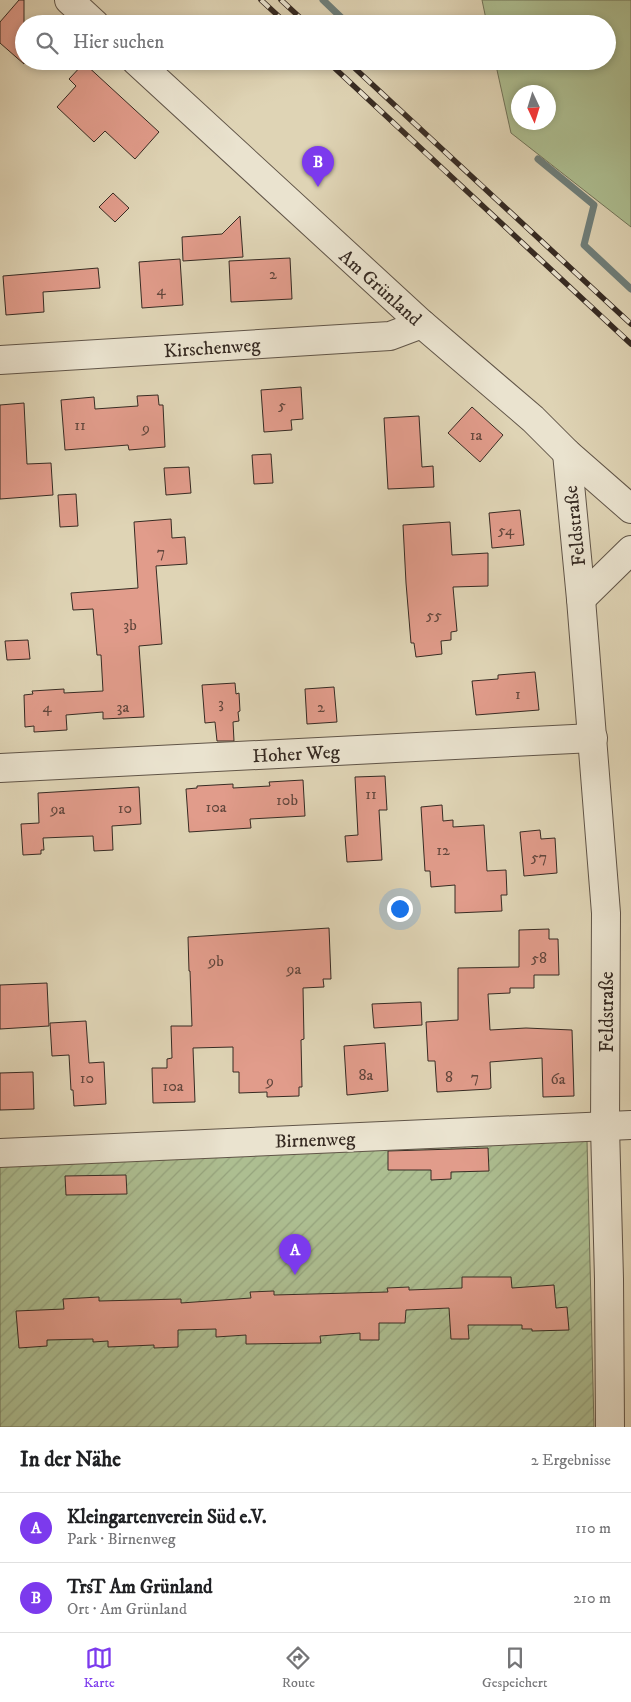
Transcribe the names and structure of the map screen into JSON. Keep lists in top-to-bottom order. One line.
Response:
{"streets":{"street":["Am Grünland","Kirschenweg","Feldstraße","Hoher Weg","Birnenweg"]},"crossings":[["Am Grünland","Kirschenweg"],["Am Grünland","Feldstraße"],["Feldstraße","Hoher Weg"],["Feldstraße","Birnenweg"]],"house_numbers":["2","4","5","11","9","1a","54","7","55","3b","1","3","4","3a","2","11","10b","10a","10","9a","12","57","58","9b","9a","8a","8","7","10","6a","9","10a"],"north":"bottom","page":{"search":"Hier suchen","pins":["B","A"],"heading":["In der Nähe","2 Ergebnisse"],"list":[{"mark":"A","name":"Kleingartenverein Süd e.V.","note":"Park · Birnenweg","value":"110 m"},{"mark":"B","name":"TrsT Am Grünland","note":"Ort · Am Grünland","value":"210 m"}],"nav":["Karte","Route","Gespeichert"]}}
